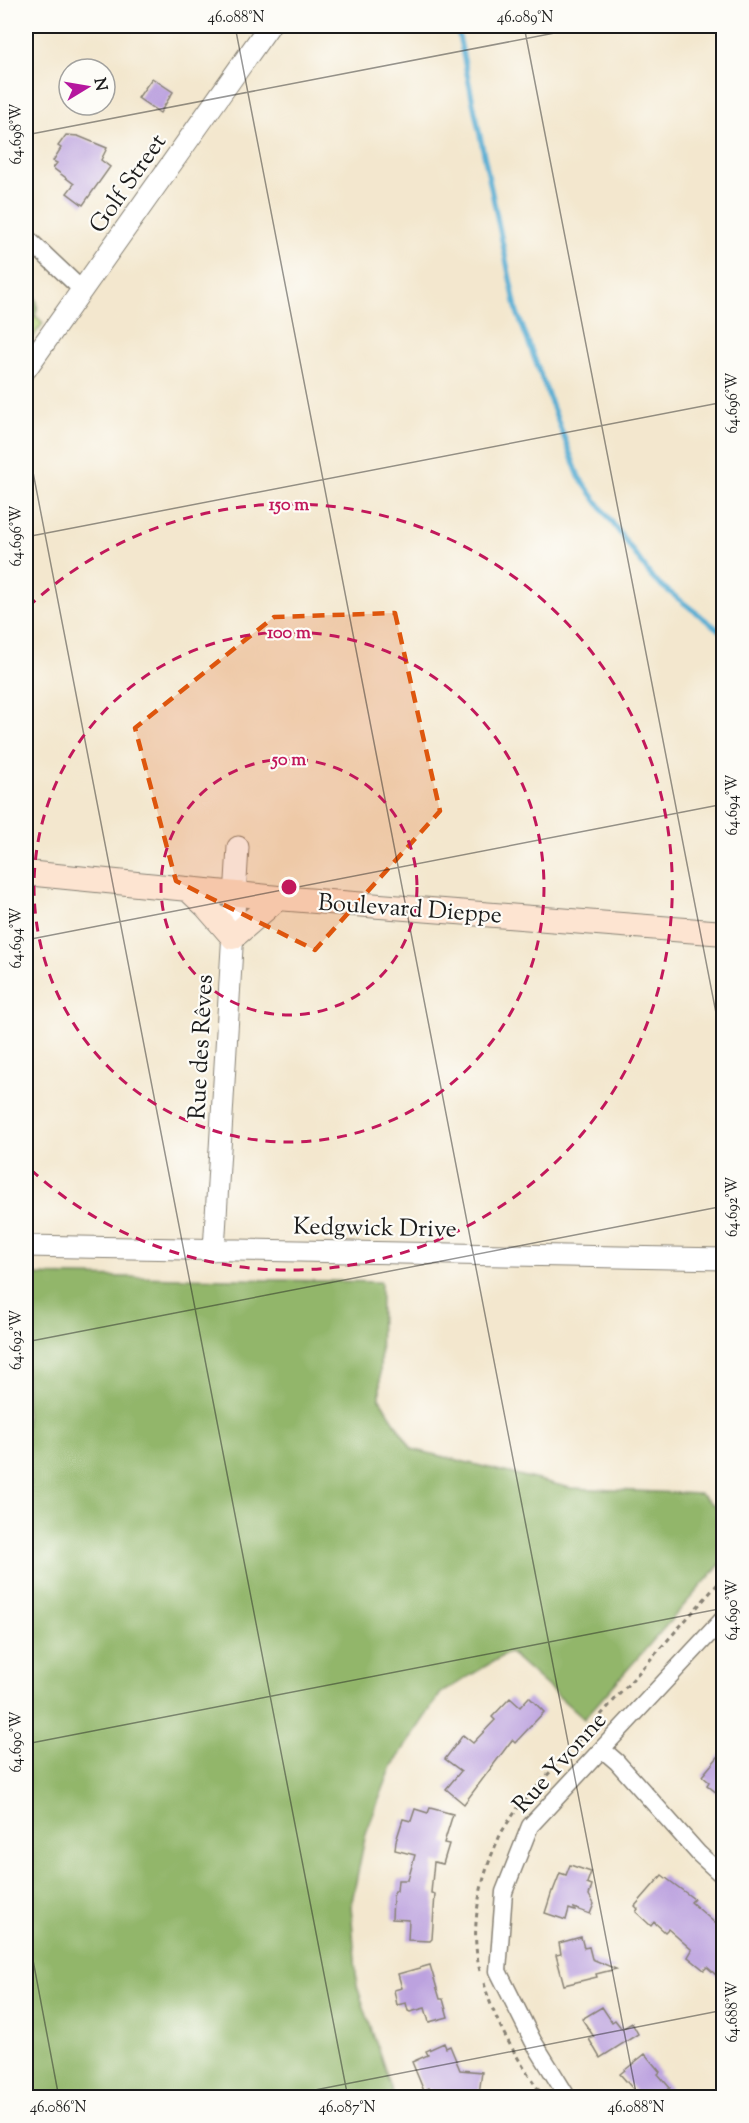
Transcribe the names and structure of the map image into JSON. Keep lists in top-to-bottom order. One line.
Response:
{"streets":{"main road":["Boulevard Dieppe"],"street":["Golf Street","Rue des Rêves","Kedgwick Drive","Rue Yvonne"]},"crossings":[["Boulevard Dieppe","Rue des Rêves"],["Rue des Rêves","Kedgwick Drive"]],"north":"right","coordinates":["46.088°N","46.089°N","64.698°W","64.696°W","64.694°W","64.692°W","64.690°W","64.688°W","46.086°N","46.087°N"],"rings":["150 m","100 m","50 m"]}
